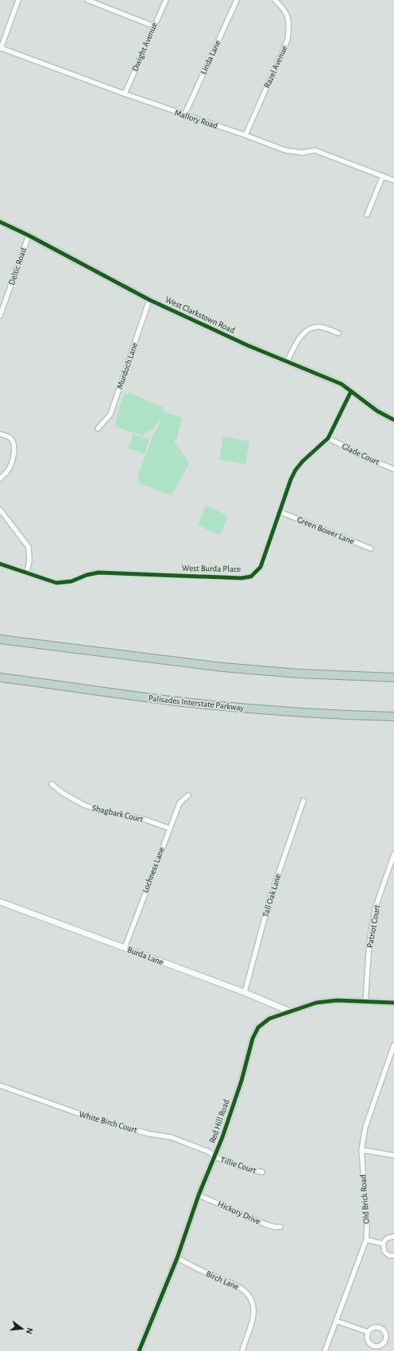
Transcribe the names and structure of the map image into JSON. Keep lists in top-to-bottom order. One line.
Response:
{"streets":{"highway":["Palisades Interstate Parkway"],"street":["Dwight Avenue","Linda Lane","Razel Avenue","Mallory Road","Deltic Road","West Clarkstown Road","Murdoch Lane","Glade Court","Green Bower Lane","West Burda Place","Shagbark Court","Lochness Lane","Tall Oak Lane","Patriot Court","Burda Lane","Red Hill Road","White Birch Court","Tillie Court","Old Brick Road","Hickory Drive","Birch Lane"]},"crossings":[["Dwight Avenue","Mallory Road"],["Linda Lane","Mallory Road"],["Razel Avenue","Mallory Road"],["Deltic Road","West Clarkstown Road"],["West Clarkstown Road","Murdoch Lane"],["West Clarkstown Road","West Burda Place"],["Glade Court","West Burda Place"],["Green Bower Lane","West Burda Place"],["Shagbark Court","Lochness Lane"],["Lochness Lane","Burda Lane"],["Tall Oak Lane","Burda Lane"],["Patriot Court","Red Hill Road"],["Burda Lane","Red Hill Road"],["Red Hill Road","White Birch Court"],["Red Hill Road","Tillie Court"],["Red Hill Road","Hickory Drive"],["Red Hill Road","Birch Lane"],["White Birch Court","Tillie Court"]],"north":"right"}
